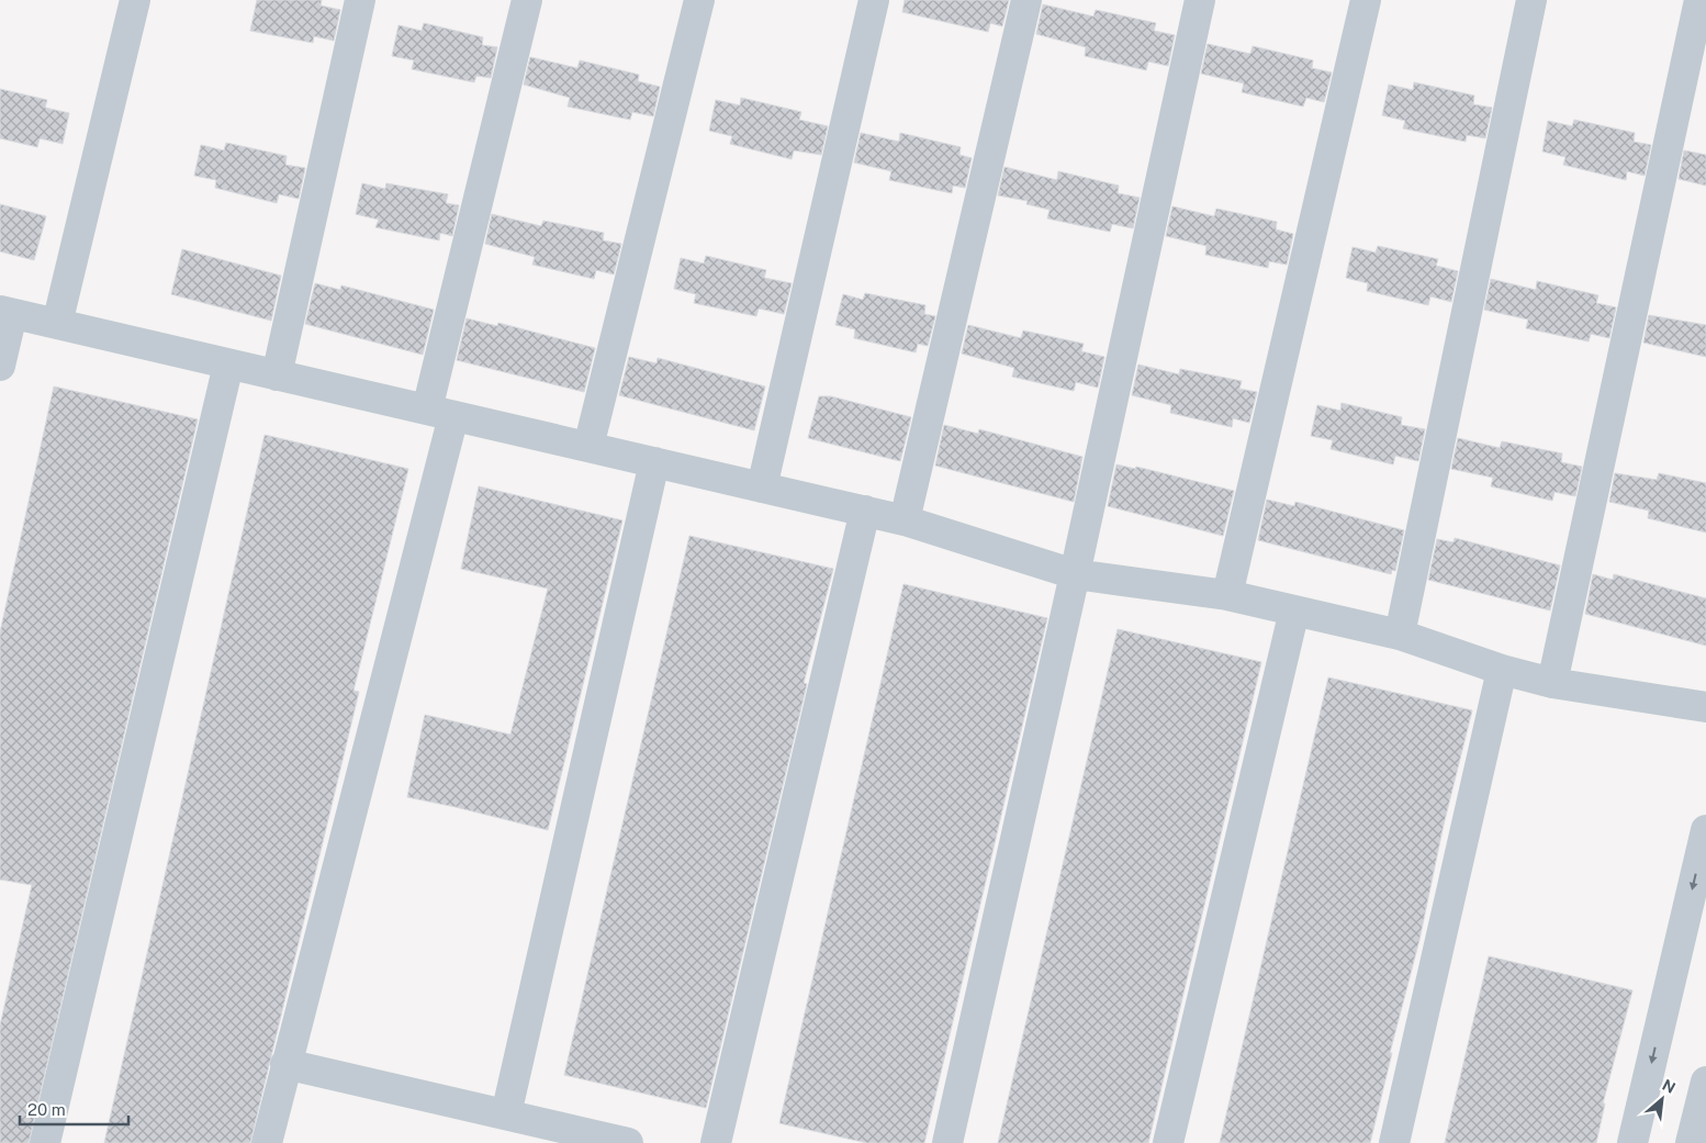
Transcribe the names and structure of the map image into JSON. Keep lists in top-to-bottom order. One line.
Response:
{"scale_bar":"20 m","north":"top right"}
